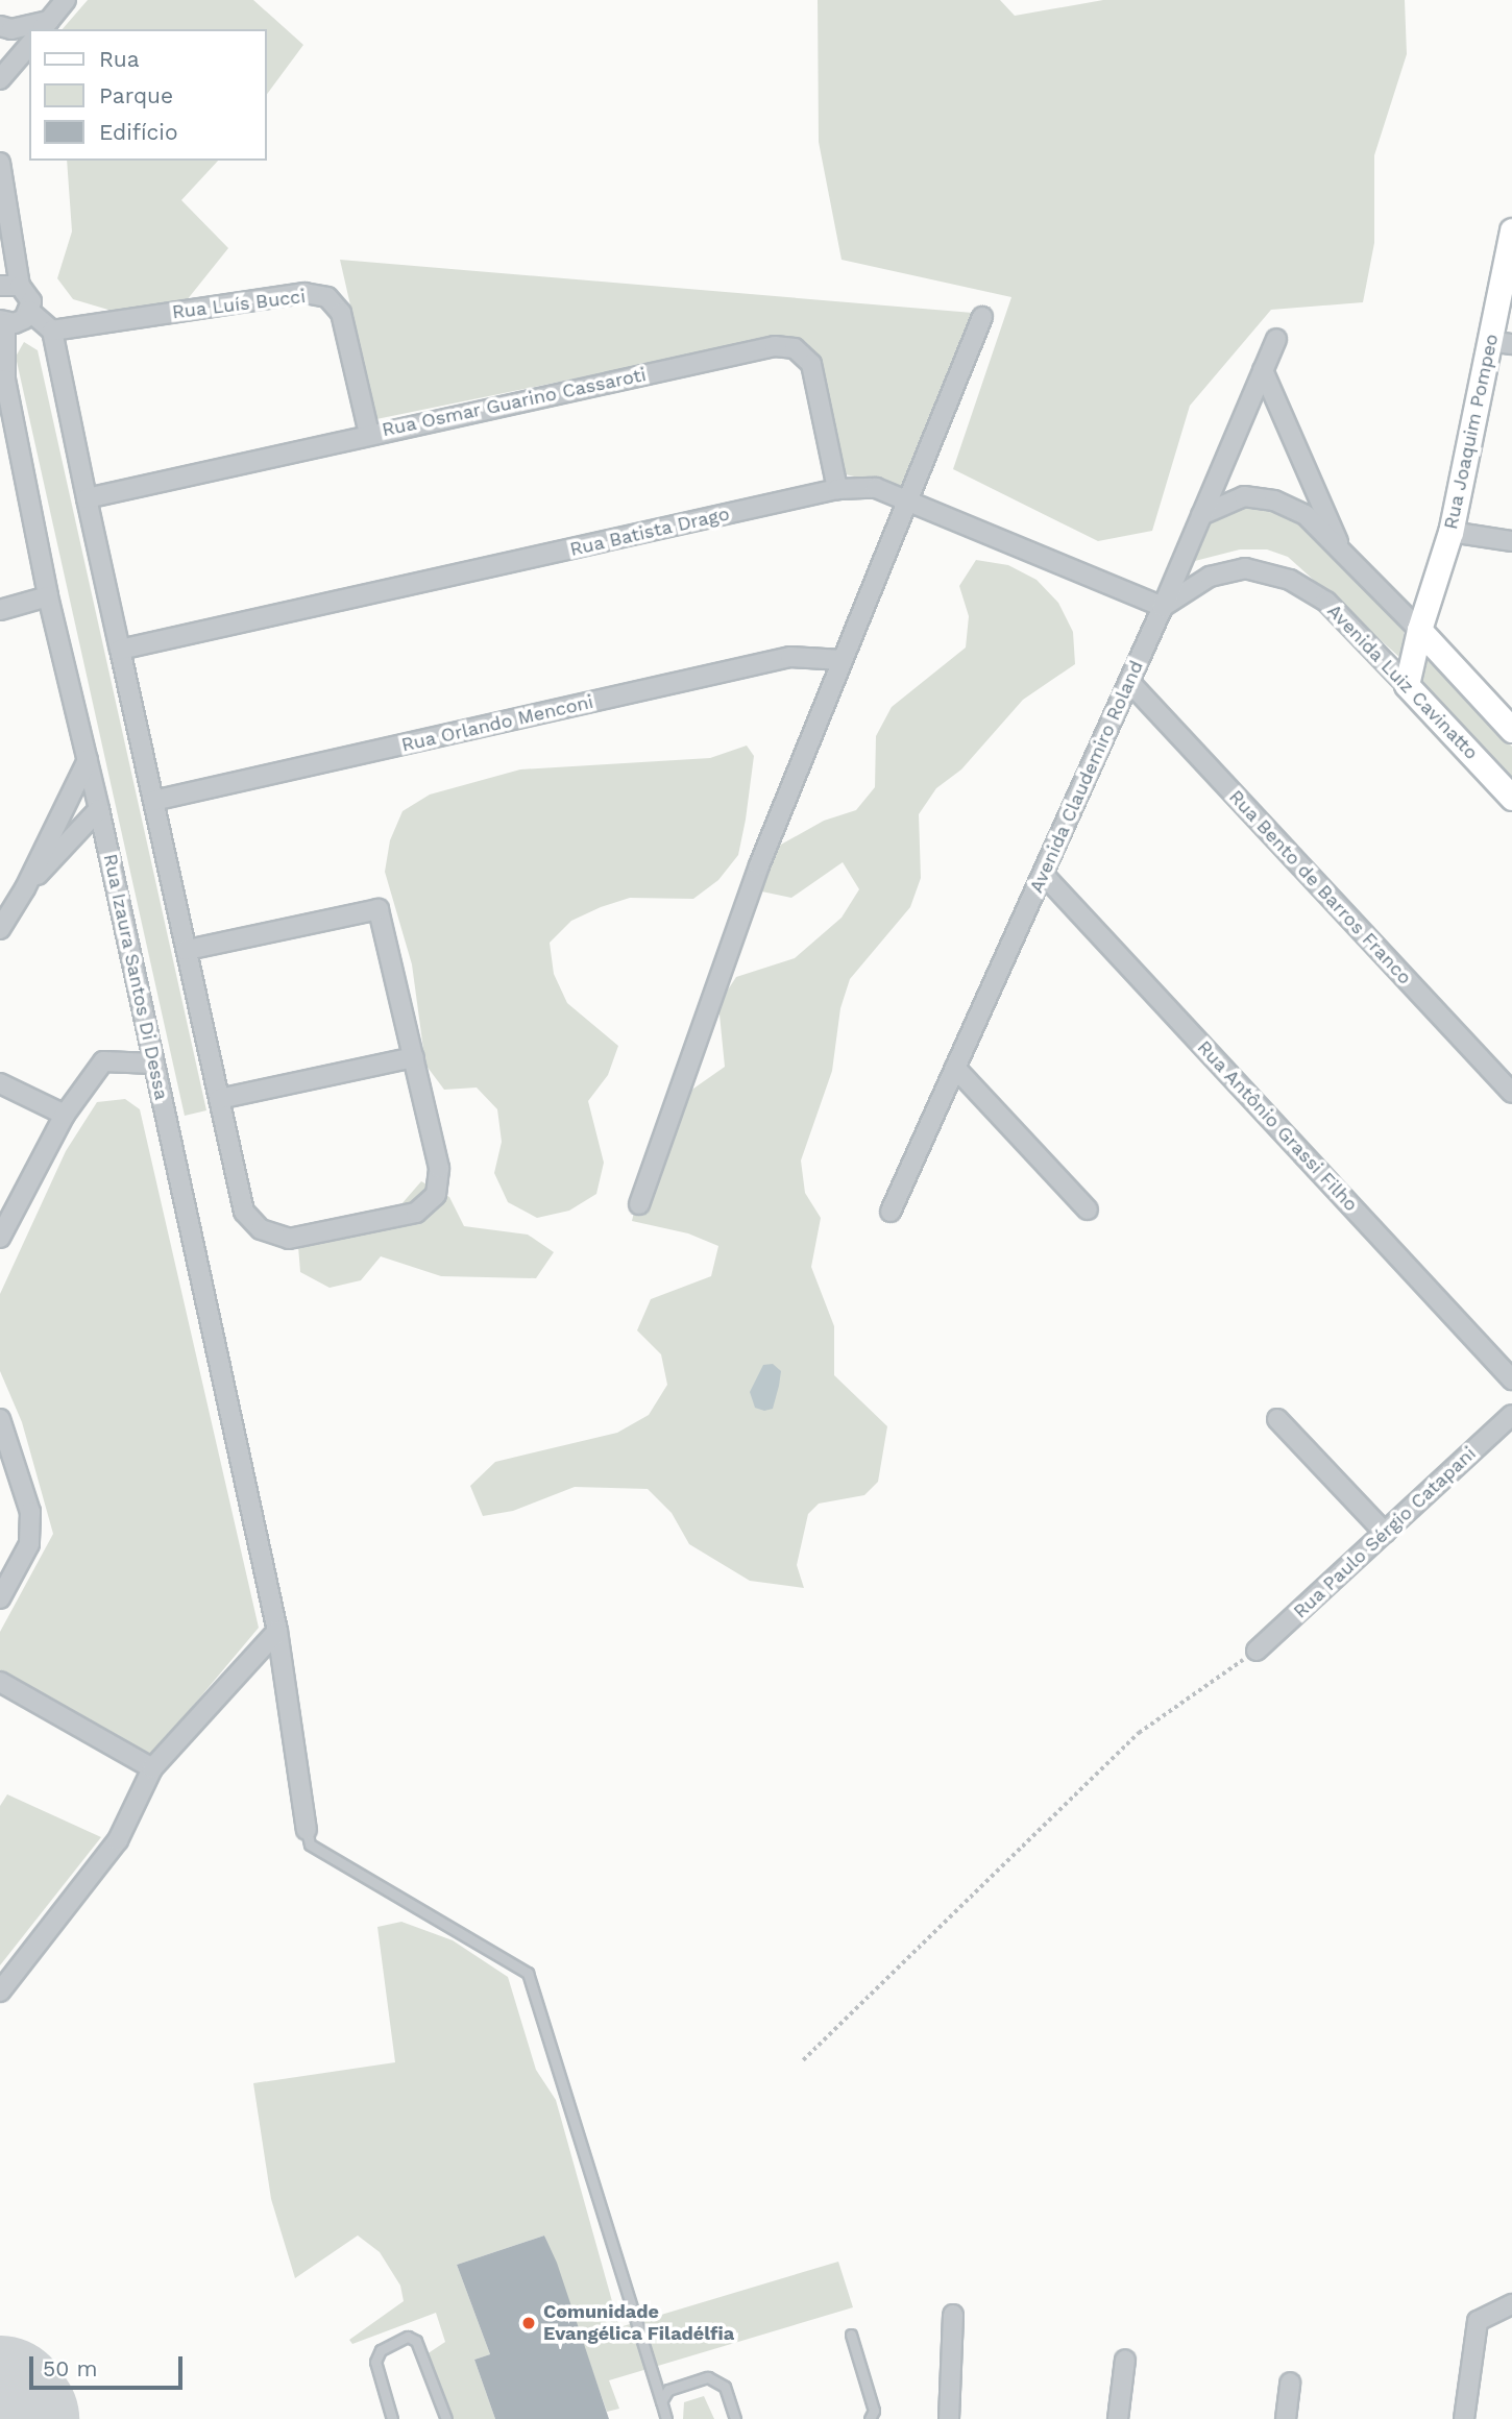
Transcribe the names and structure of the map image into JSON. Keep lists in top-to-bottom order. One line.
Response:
{"streets":{"street":["Rua Luís Bucci","Rua Osmar Guarino Cassaroti","Rua Joaquim Pompeo","Rua Batista Drago","Avenida Luiz Cavinatto","Rua Orlando Menconi","Avenida Claudemiro Roland","Rua Bento de Barros Franco","Rua Izaura Santos Di Dessa","Rua Antônio Grassi Filho","Rua Paulo Sérgio Catapani"]},"crossings":[["Rua Luís Bucci","Rua Osmar Guarino Cassaroti"],["Rua Osmar Guarino Cassaroti","Rua Batista Drago"],["Rua Joaquim Pompeo","Avenida Luiz Cavinatto"],["Rua Batista Drago","Avenida Luiz Cavinatto"],["Rua Batista Drago","Avenida Claudemiro Roland"],["Avenida Luiz Cavinatto","Avenida Claudemiro Roland"],["Avenida Claudemiro Roland","Rua Bento de Barros Franco"],["Avenida Claudemiro Roland","Rua Antônio Grassi Filho"]],"places":["Comunidade Evangélica Filadélfia"],"legend":["Rua","Parque","Edifício"],"scale_bar":"50 m"}
